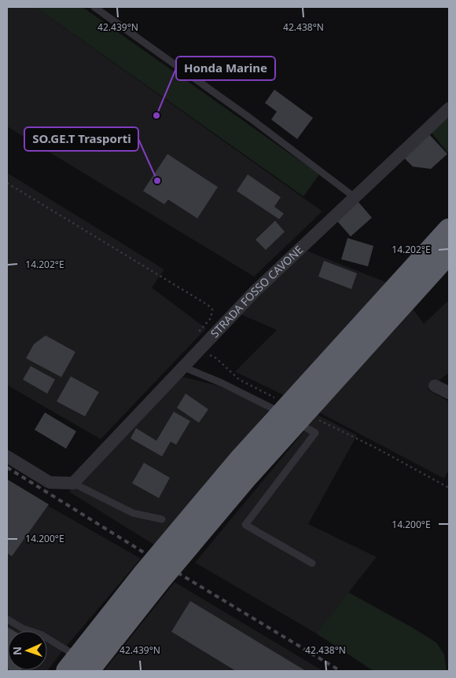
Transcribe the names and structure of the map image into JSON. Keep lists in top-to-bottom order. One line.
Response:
{"streets":{"street":["STRADA FOSSO CAVONE"]},"places":["Honda Marine","SO.GE.T Trasporti"],"north":"left","coordinates":["42.439°N","42.438°N","14.202°E","14.200°E"]}
